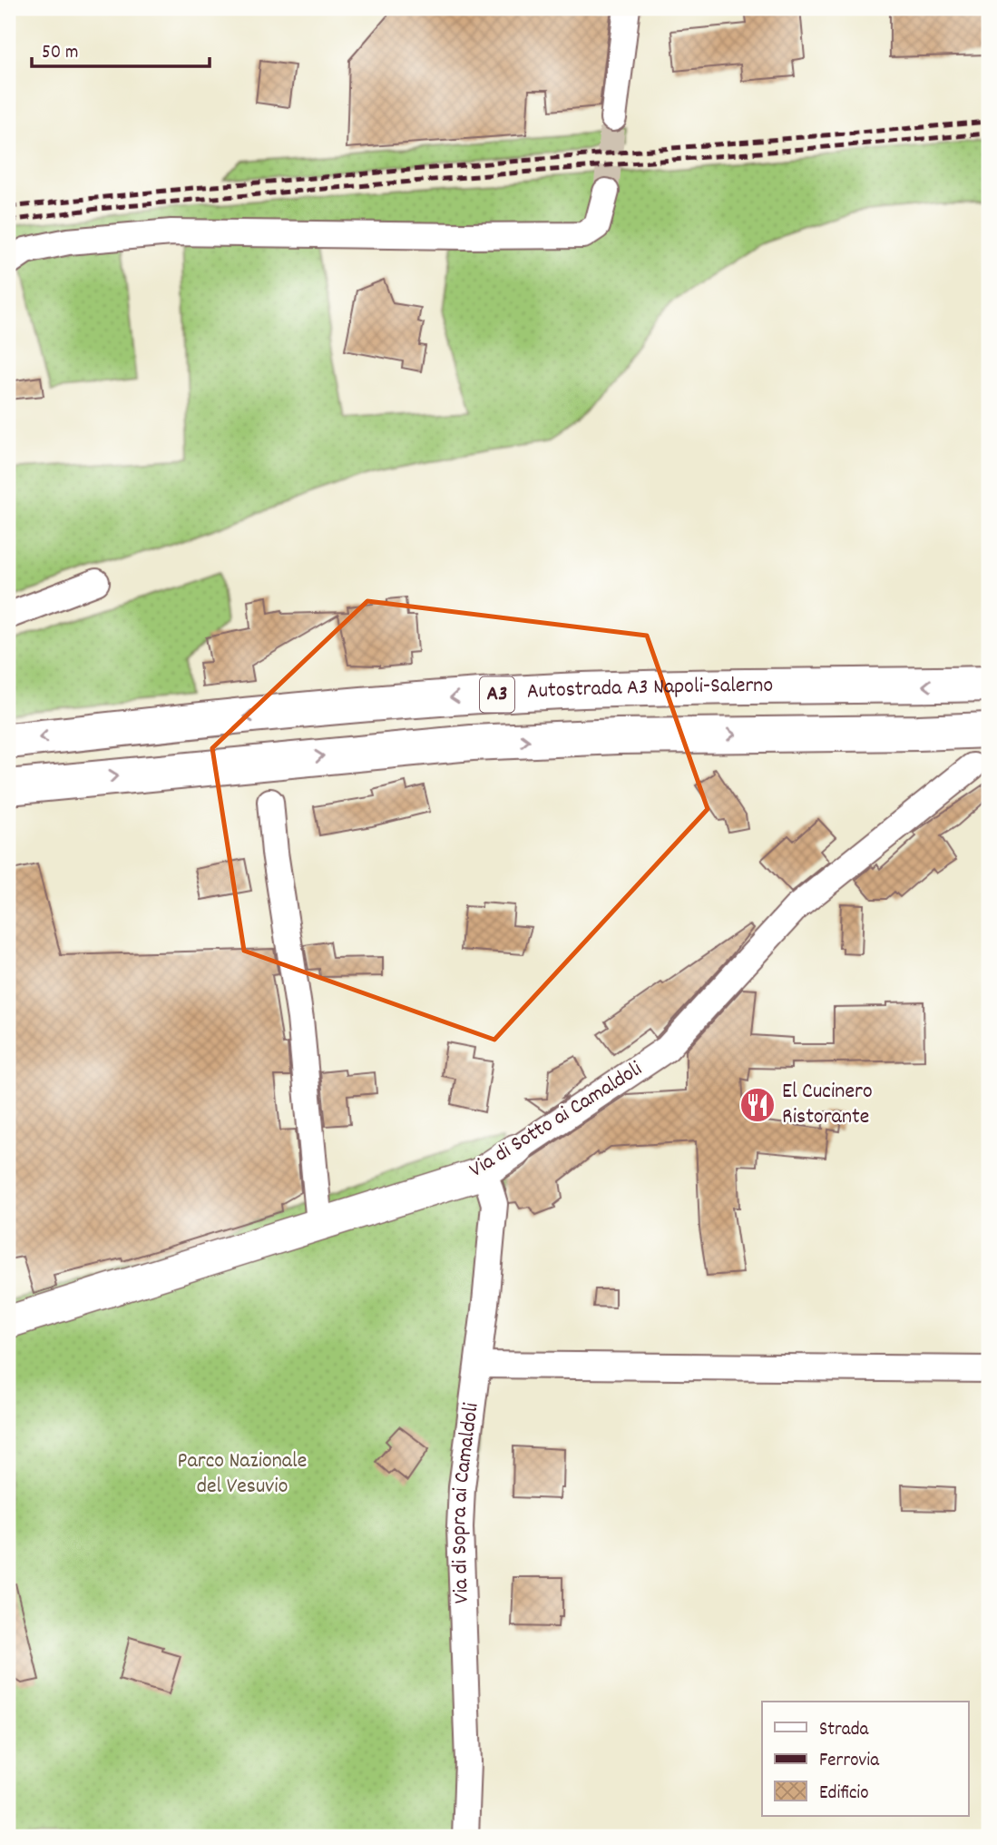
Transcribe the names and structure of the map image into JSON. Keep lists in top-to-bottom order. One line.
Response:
{"streets":{"highway":["Autostrada A3 Napoli-Salerno","A3"],"street":["Via di Sotto ai Camaldoli","Via di Sopra ai Camaldoli"]},"crossings":[["Via di Sotto ai Camaldoli","Via di Sopra ai Camaldoli"]],"parks":["Parco Nazionale del Vesuvio"],"places":{"restaurant":["El Cucinero Ristorante"]},"legend":["Strada","Ferrovia","Edificio"],"scale_bar":"50 m"}
